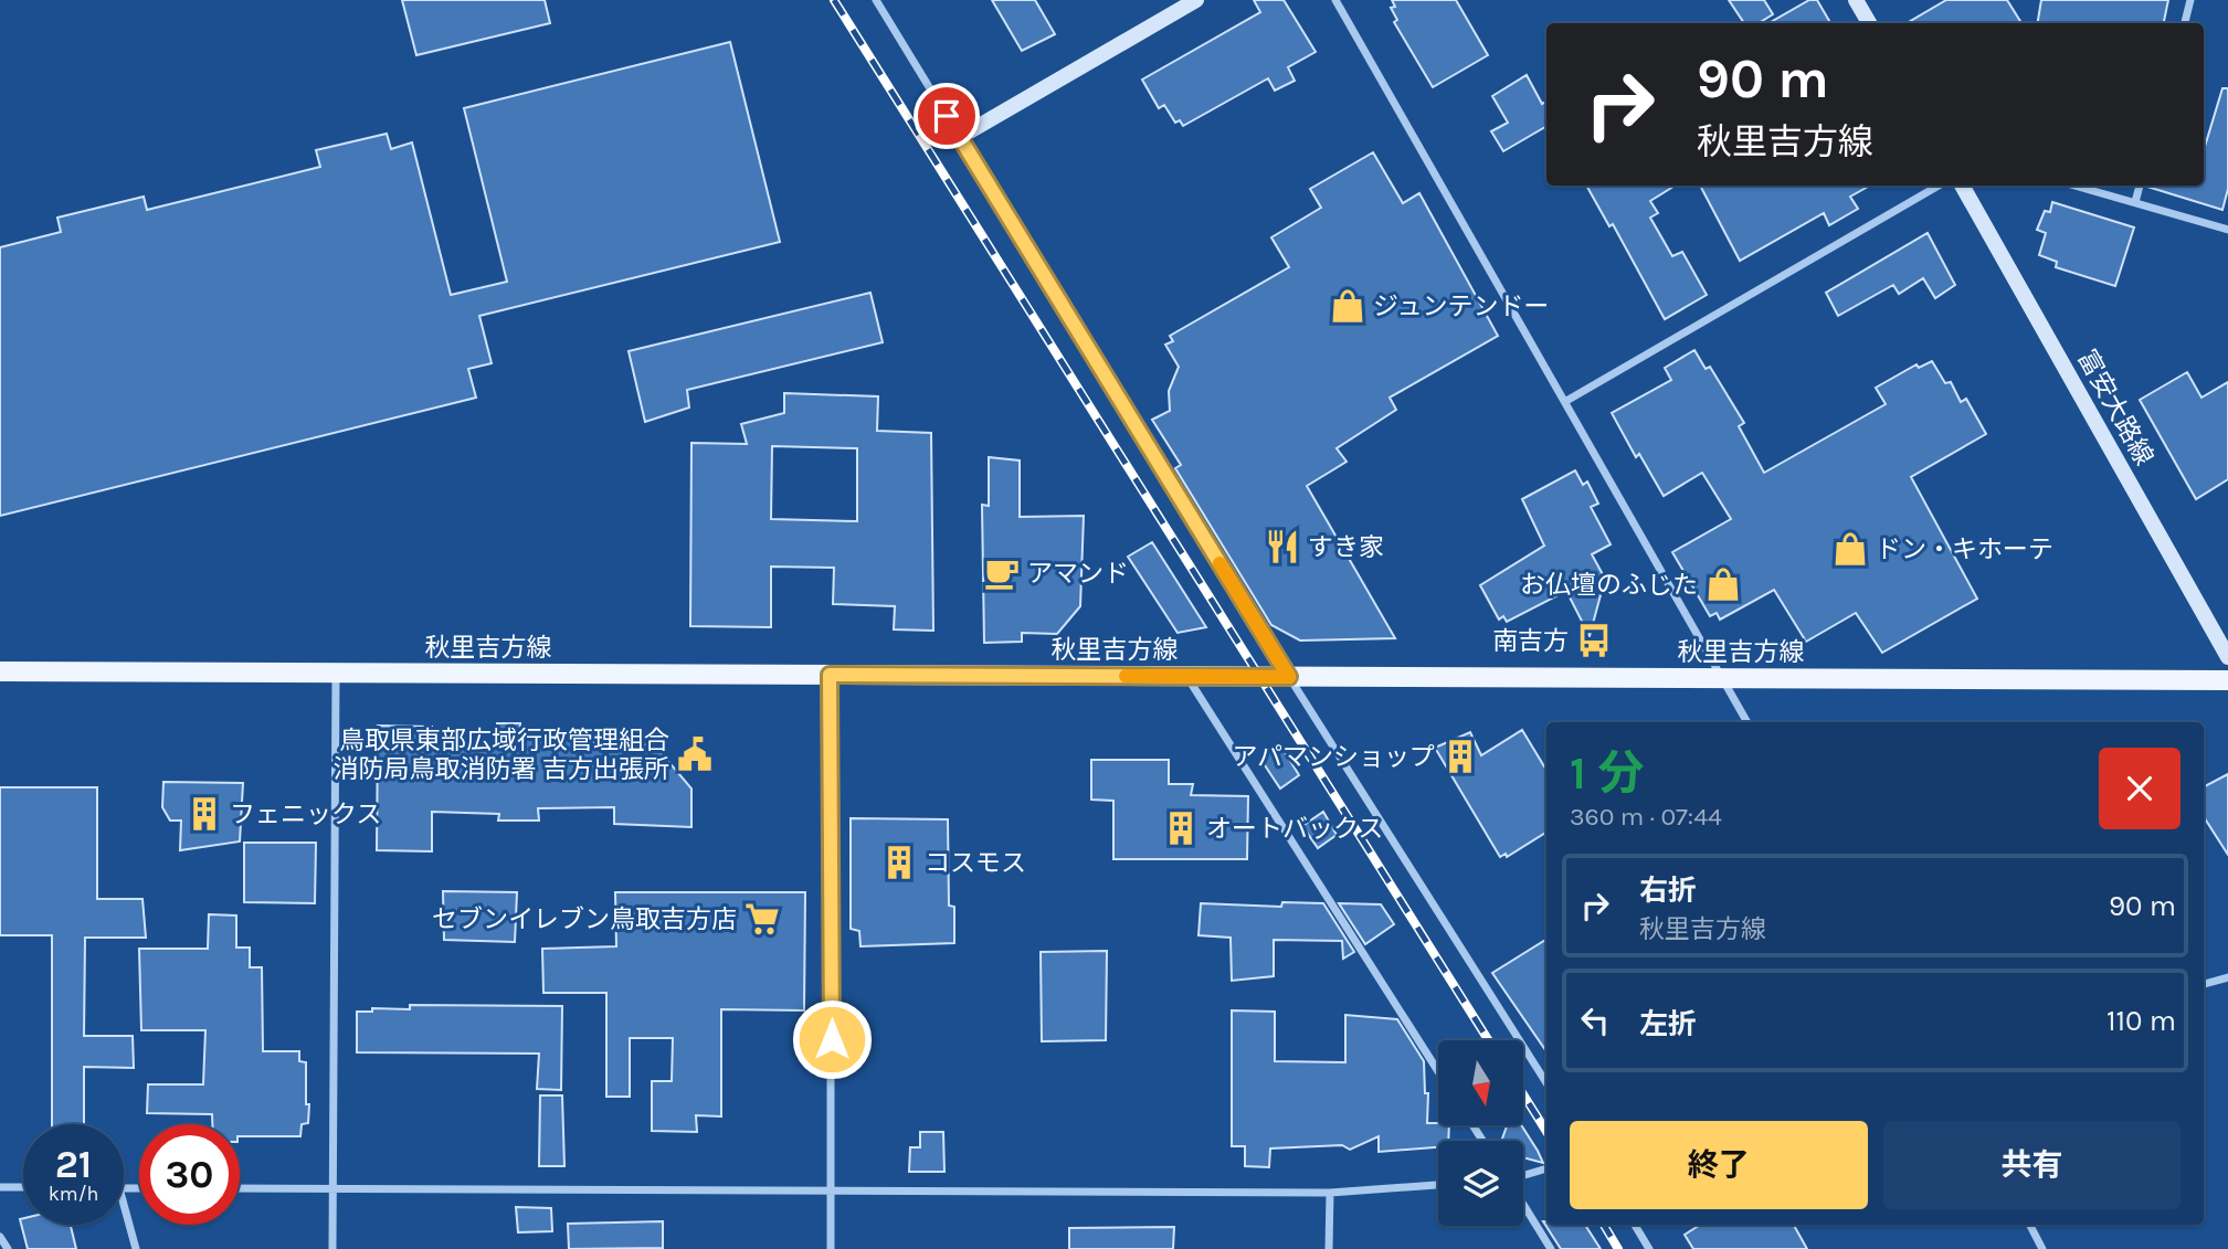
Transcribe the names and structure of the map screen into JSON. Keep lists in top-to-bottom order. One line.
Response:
{"streets":{"main road":["秋里吉方線"],"street":["富安大路線"]},"places":{"shop":["ジュンテンドー","ドン・キホーテ","お仏壇のふじた"],"restaurant":["すき家"],"cafe":["アマンド"],"bus stop":["南吉方"],"public building":["鳥取県東部広域行政管理組合 消防局鳥取消防署 吉方出張所"],"building":["アパマンショップ","フェニックス","オートバックス","コスモス"],"supermarket":["セブンイレブン鳥取吉方店"]},"north":"bottom","page":{"turn":["90 m","秋里吉方線"],"heading":["1 分","360 m · 07:44"],"list":[{"name":"右折","note":"秋里吉方線","value":"90 m"},{"name":"左折","value":"110 m"}],"buttons":["終了","共有"],"speed":"21 km/h","limit":"30"}}
